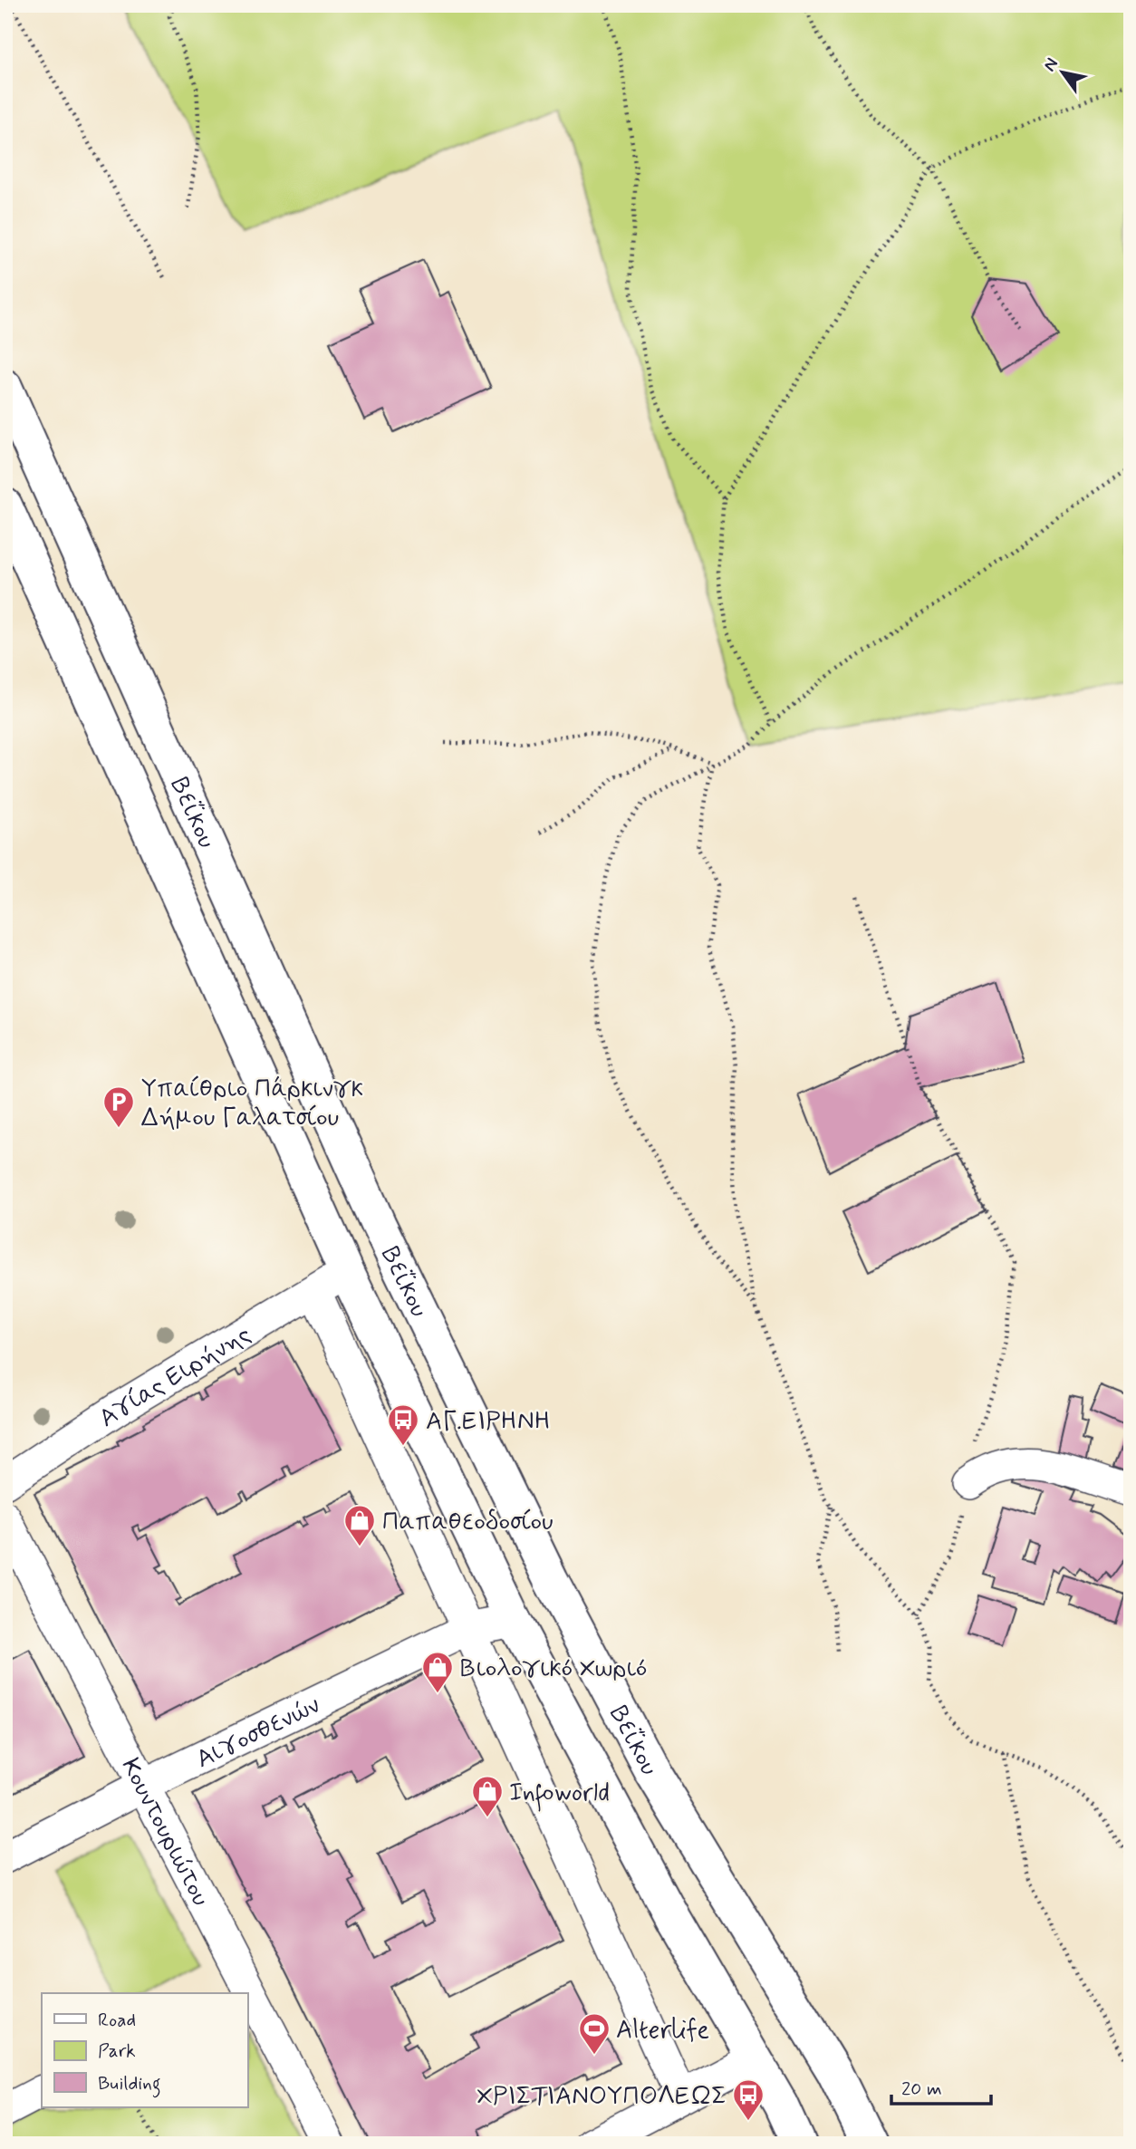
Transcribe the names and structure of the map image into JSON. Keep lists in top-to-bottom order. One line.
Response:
{"streets":{"main road":["Βεΐκου"],"street":["Αγίας Ειρήνης","Αιγοσθενών","Κουντουριώτου"]},"crossings":[["Βεΐκου","Αγίας Ειρήνης"],["Βεΐκου","Αιγοσθενών"],["Αιγοσθενών","Κουντουριώτου"]],"places":{"parking":["Υπαίθριο Πάρκινγκ Δήμου Γαλατσίου"],"bus stop":["ΑΓ.ΕΙΡΗΝΗ","ΧΡΙΣΤΙΑΝΟΥΠΟΛΕΩΣ"],"shop":["Παπαθεοδοσίου","Βιολογικό Χωριό","Infoworld"],"sports":["Alterlife"]},"legend":["Road","Park","Building"],"scale_bar":"20 m","north":"top left"}
